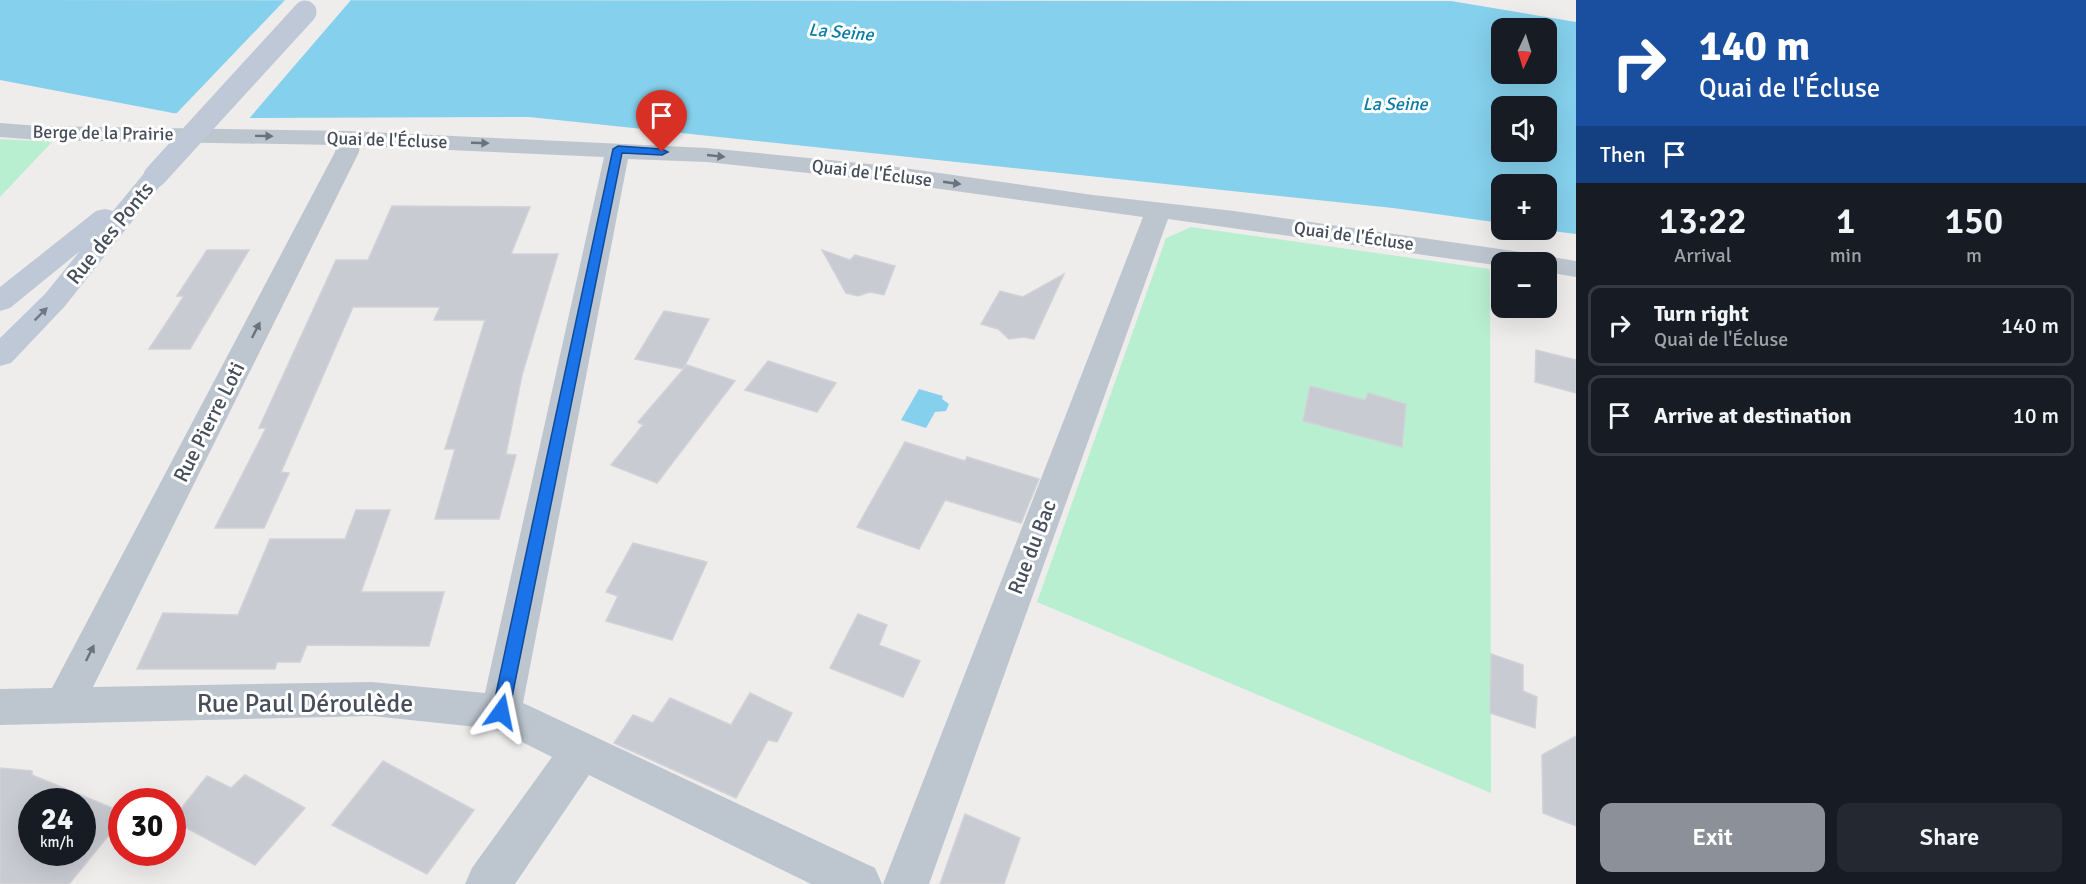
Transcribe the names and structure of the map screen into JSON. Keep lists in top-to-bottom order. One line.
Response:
{"streets":{"main road":["Rue des Ponts"],"street":["Berge de la Prairie","Quai de l'Écluse","Rue Pierre Loti","Rue du Bac","Rue Paul Déroulède"]},"crossings":[["Berge de la Prairie","Quai de l'Écluse"],["Quai de l'Écluse","Rue Pierre Loti"],["Quai de l'Écluse","Rue du Bac"],["Rue Pierre Loti","Rue Paul Déroulède"]],"one_way":["Quai de l'Écluse","Rue Pierre Loti"],"water":["La Seine"],"north":"bottom","page":{"turn":["140 m","Quai de l'Écluse"],"map_buttons":["+","−"],"then":"Then","eta":["13:22","Arrival","1","min","150","m"],"list":[{"name":"Turn right","note":"Quai de l'Écluse","value":"140 m"},{"name":"Arrive at destination","value":"10 m"}],"speed":"24 km/h","limit":"30","buttons":["Exit","Share"]}}
